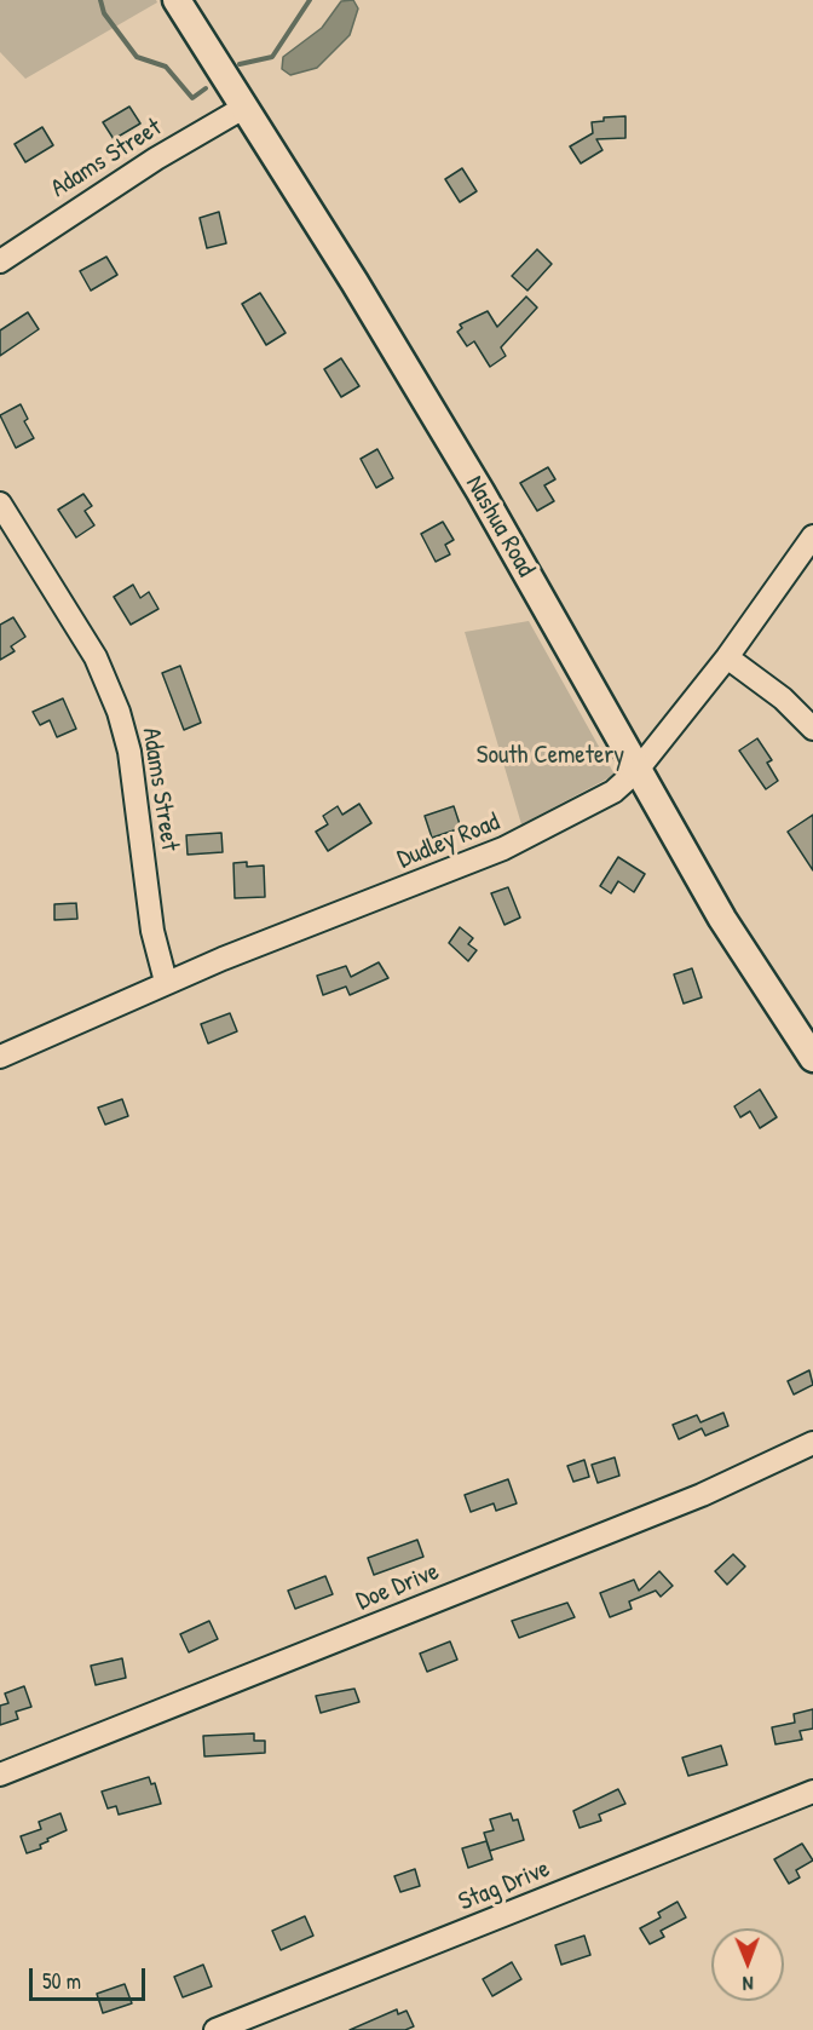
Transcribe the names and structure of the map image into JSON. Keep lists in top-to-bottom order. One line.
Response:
{"streets":{"main road":["Nashua Road"],"street":["Adams Street","Dudley Road","Doe Drive","Stag Drive"]},"crossings":[["Adams Street","Nashua Road"],["Adams Street","Dudley Road"],["Nashua Road","Dudley Road"]],"parks":["South Cemetery"],"scale_bar":"50 m","north":"bottom"}
